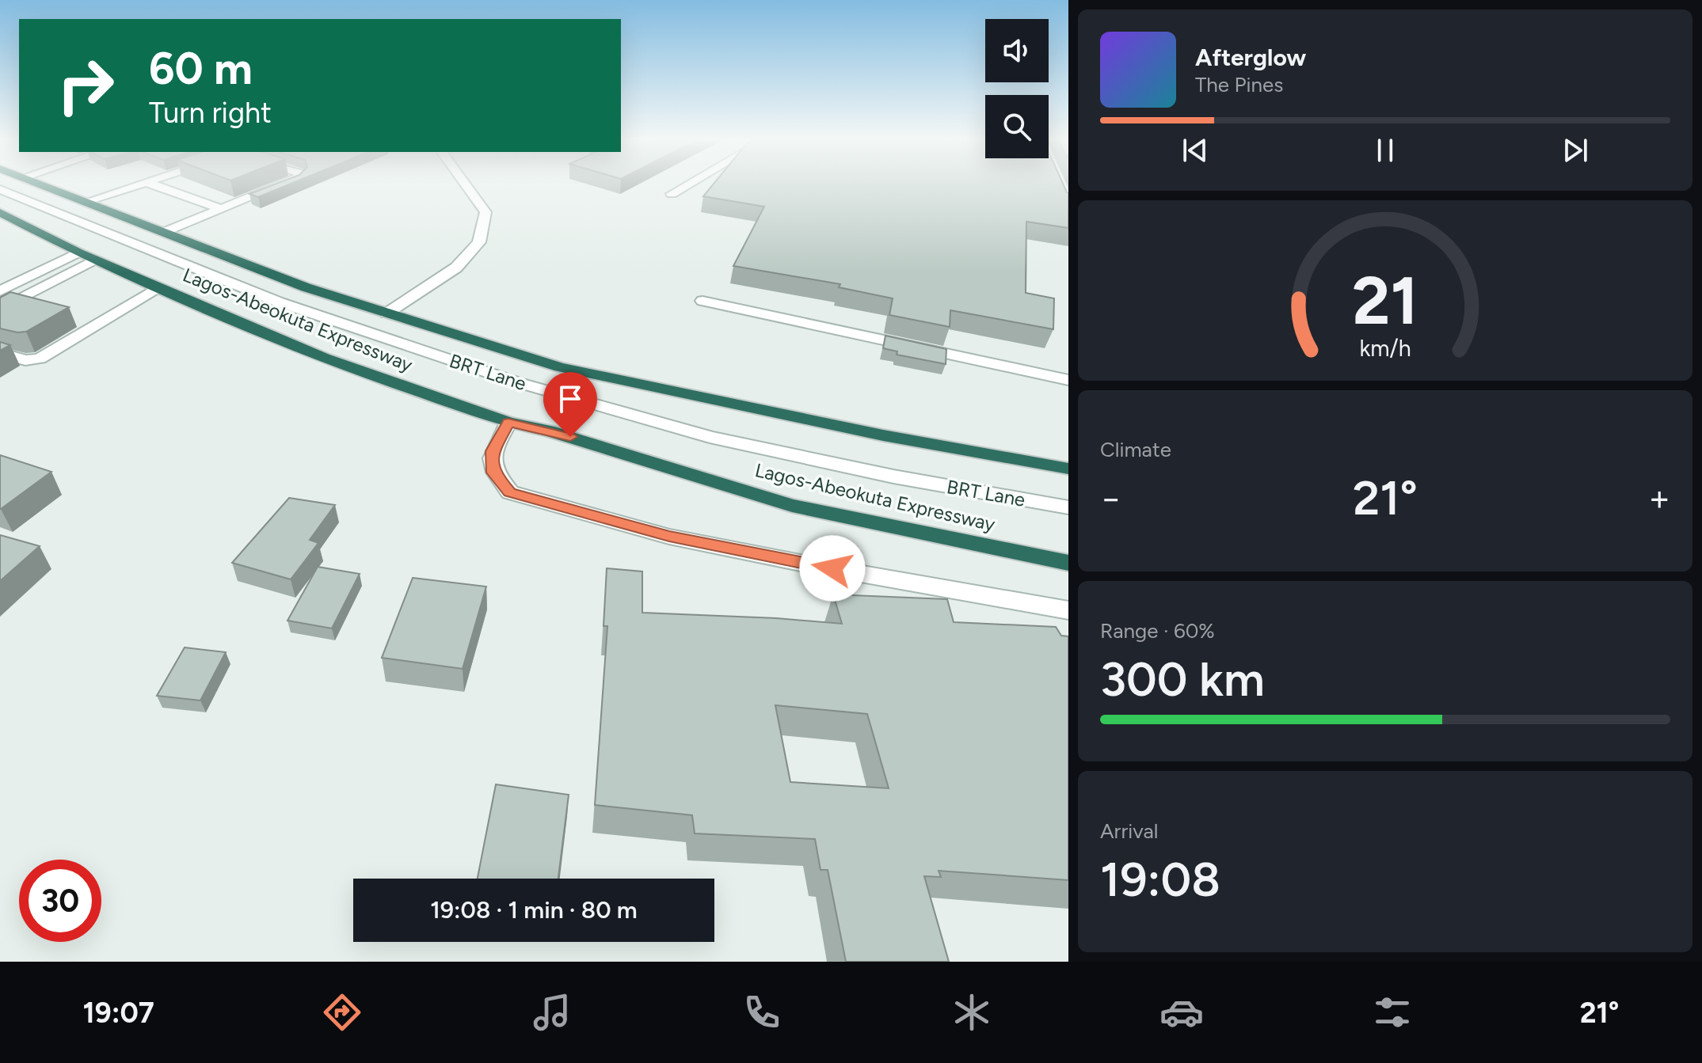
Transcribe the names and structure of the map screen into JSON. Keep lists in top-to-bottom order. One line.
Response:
{"streets":{"highway":["Lagos-Abeokuta Expressway"],"street":["BRT Lane"]},"page":{"turn":["60 m","Turn right"],"song":["Afterglow","The Pines"],"tile":["Climate",["Range · 60%","300 km"],["Arrival","19:08"]],"heat":["−","21°","+"],"limit":"30","trip":"19:08 · 1 min · 80 m","tabs":["19:07","21°"],"gauge":["21","km/h"]}}
